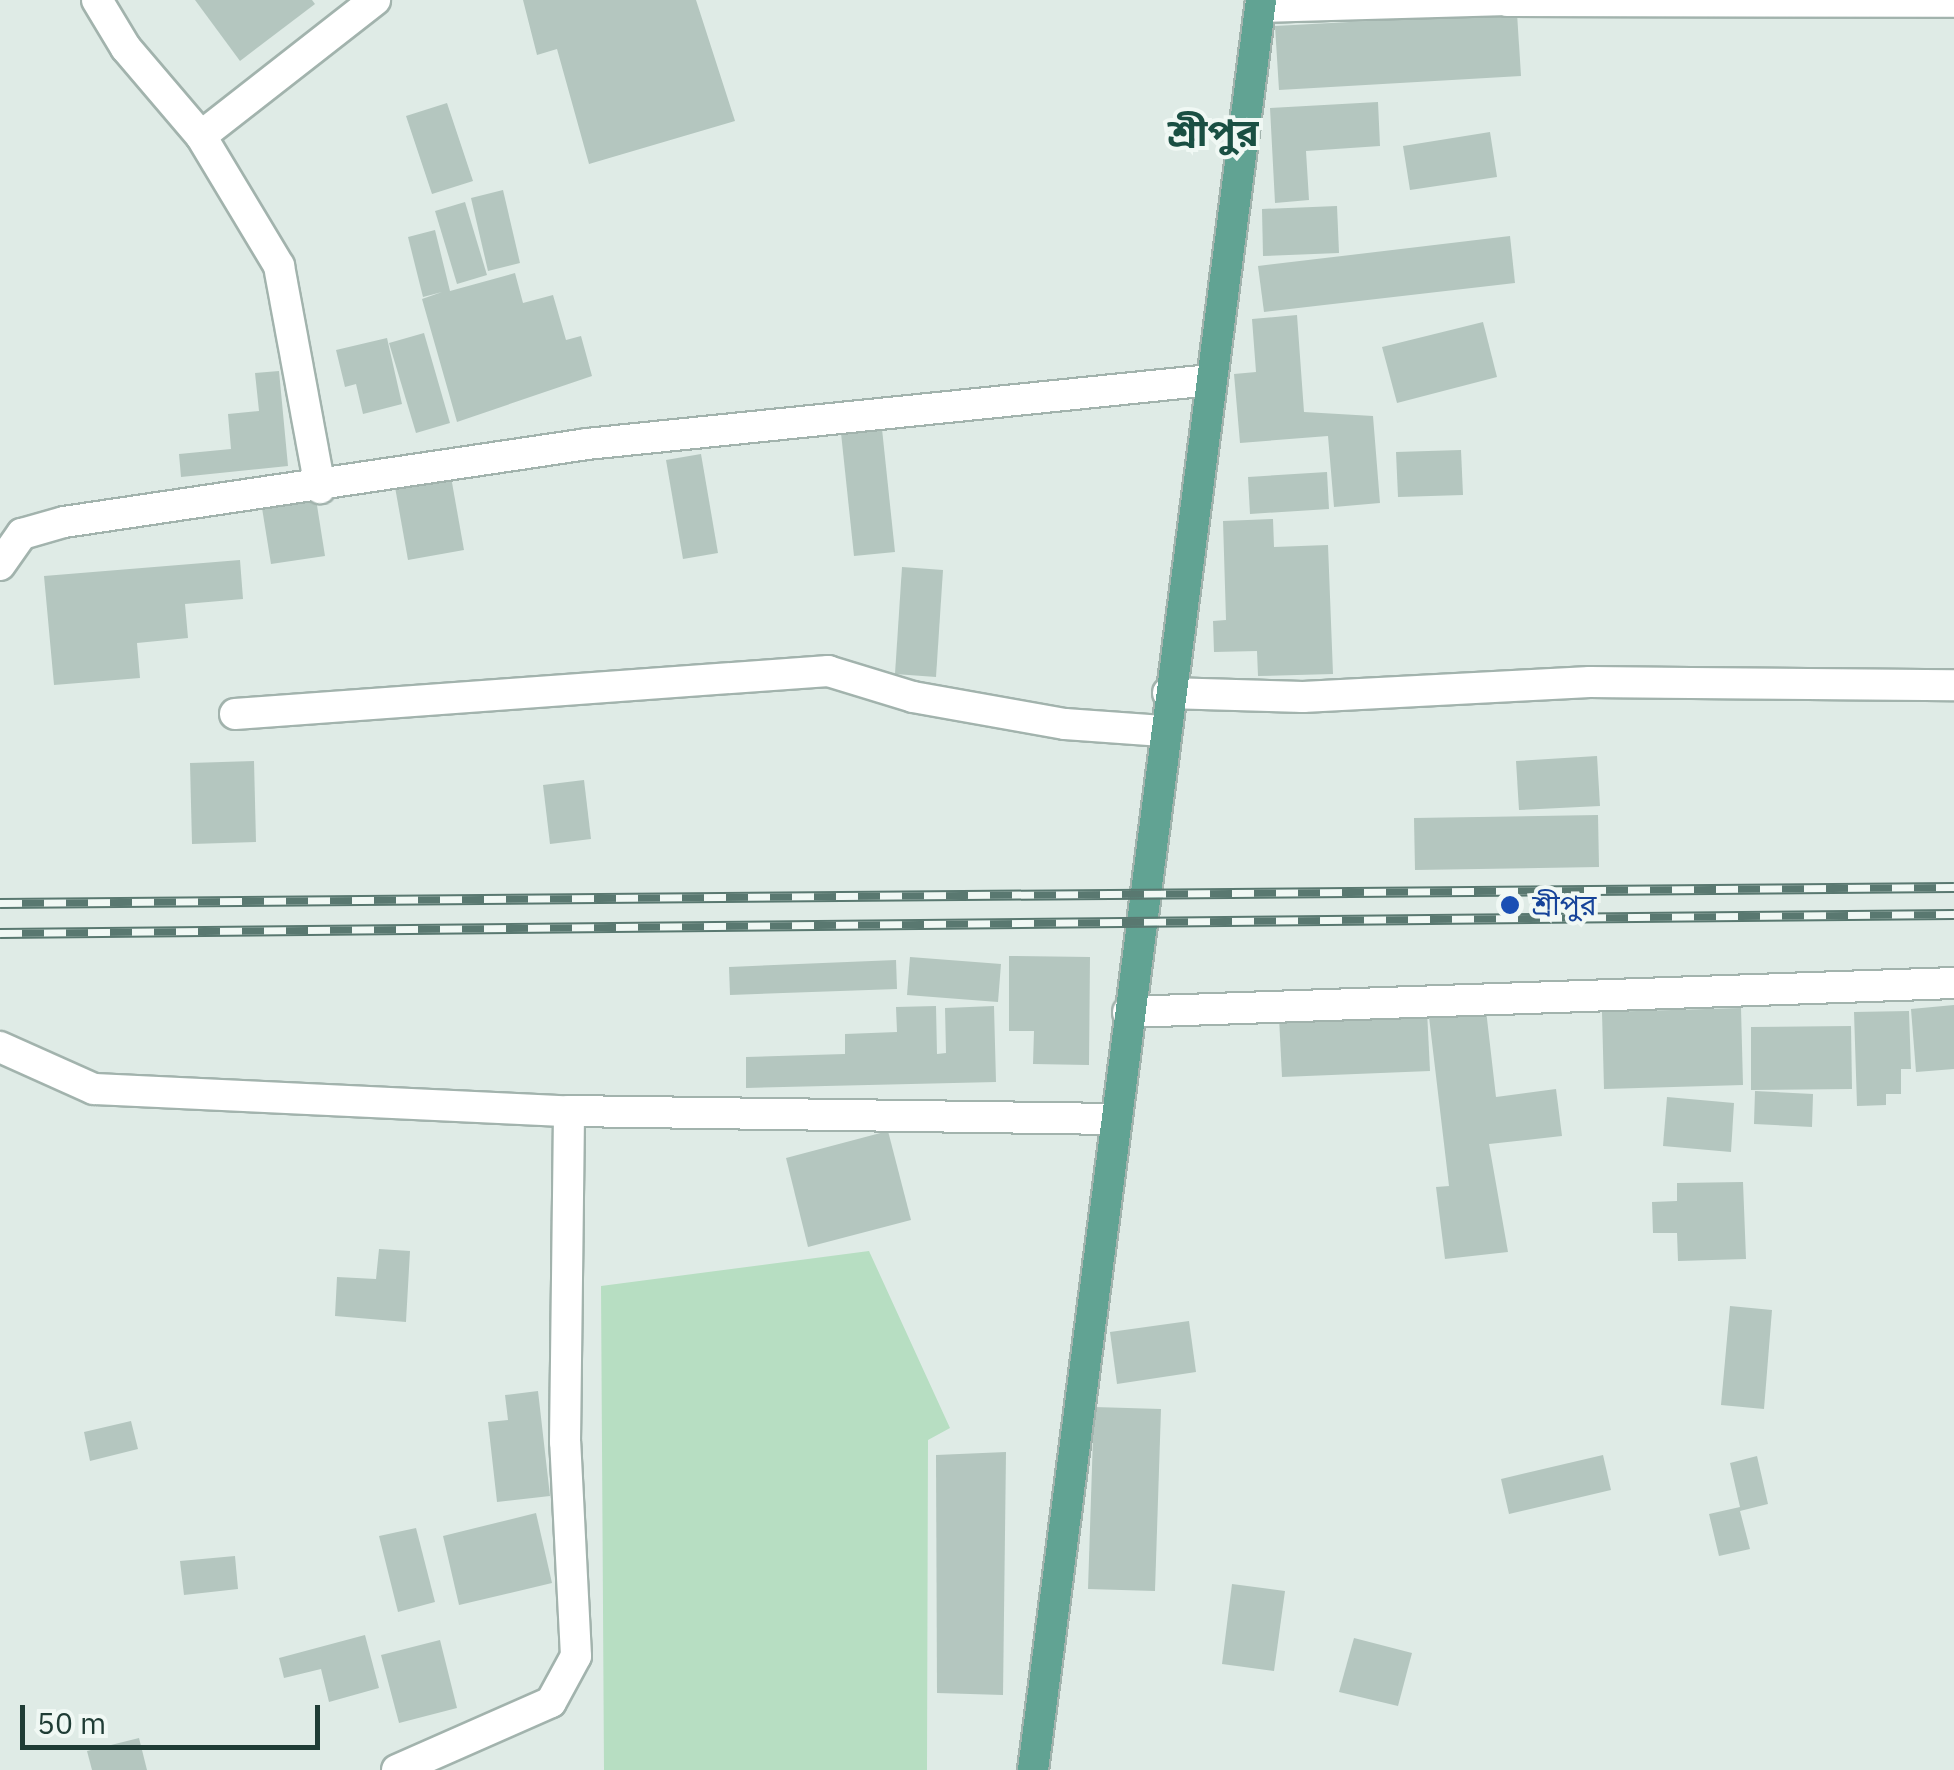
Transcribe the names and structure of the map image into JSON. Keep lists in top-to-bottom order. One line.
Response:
{"districts":["শ্রীপুর"],"places":["শ্রীপুর"],"scale_bar":"50 m"}
